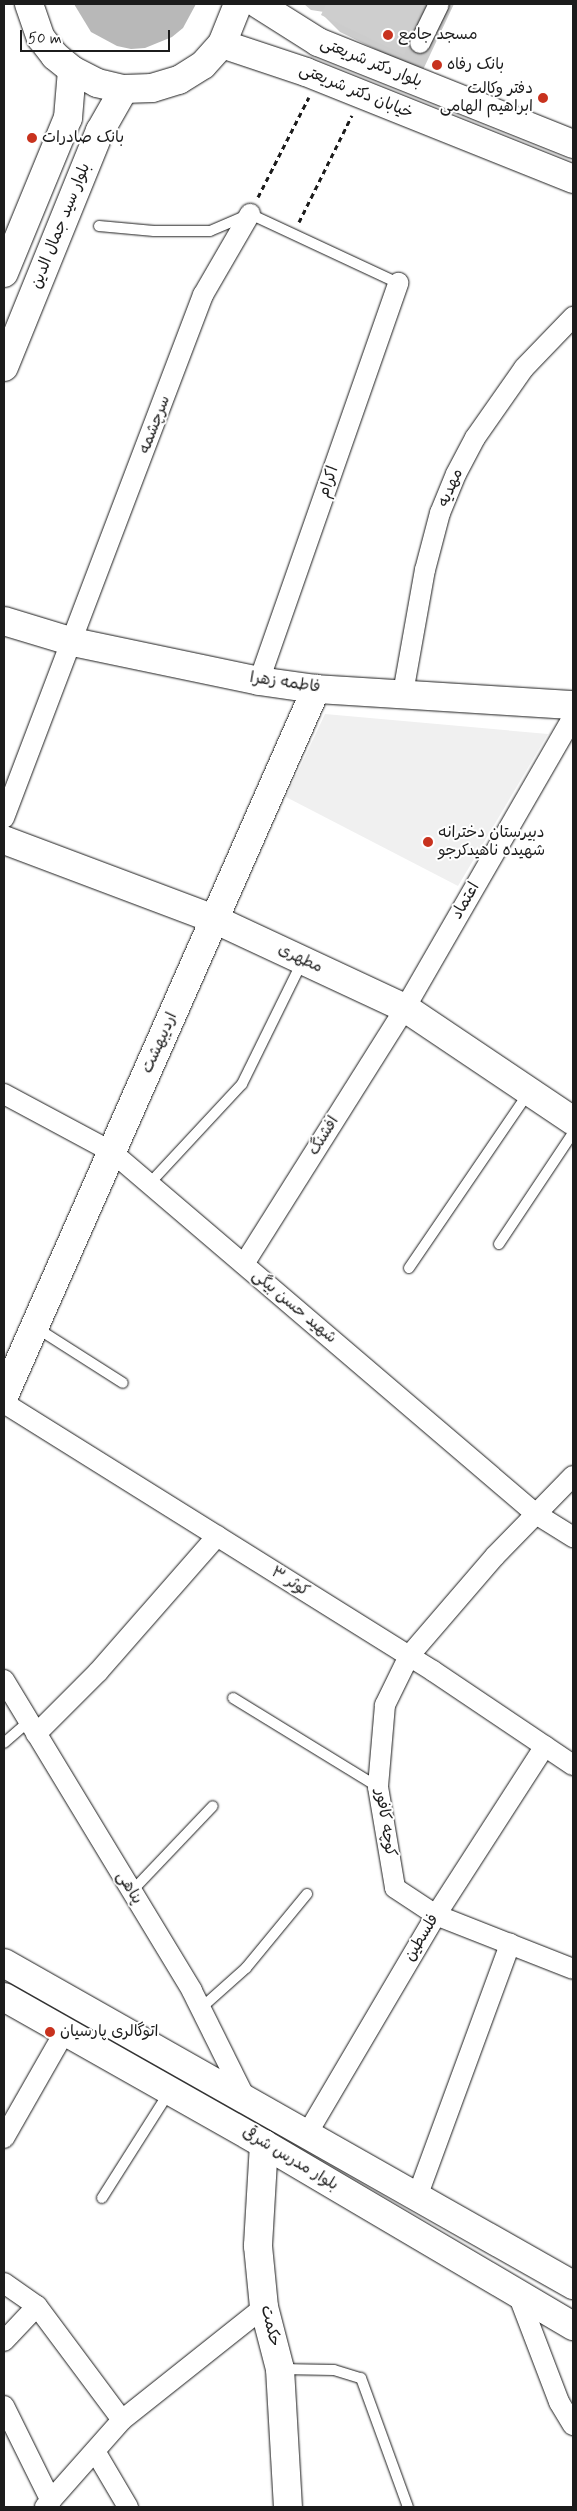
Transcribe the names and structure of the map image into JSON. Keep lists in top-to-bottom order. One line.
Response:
{"streets":{"main road":["بلوار دکتر شریعتی","خیابان دکتر شریعتی","بلوار سید جمال الدین","فاطمه زهرا","مطهری","اردیبهشت","بلوار مدرس شرقی","حکمت"],"street":["سرچشمه","اکرام","مهدیه","اعتماد","افشنگ","شهید حسن بیگی","کوثر ۳","کوچه کافور","پناهی","فلسطین"]},"crossings":[["سرچشمه","فاطمه زهرا"],["اکرام","فاطمه زهرا"],["مهدیه","فاطمه زهرا"],["فاطمه زهرا","اردیبهشت"],["اعتماد","مطهری"],["اعتماد","افشنگ"],["مطهری","اردیبهشت"],["مطهری","افشنگ"],["اردیبهشت","شهید حسن بیگی"],["افشنگ","شهید حسن بیگی"],["شهید حسن بیگی","کوچه کافور"],["کوثر ۳","کوچه کافور"],["کوثر ۳","فلسطین"],["کوچه کافور","فلسطین"],["پناهی","بلوار مدرس شرقی"],["فلسطین","بلوار مدرس شرقی"],["بلوار مدرس شرقی","حکمت"]],"places":["مسجد جامع","بانک رفاه","دفتر وکالت ابراهیم الهامی","بانک صادرات","دبیرستان دخترانه شهیده ناهیدکرجو","اتوگالری پارسیان"],"scale_bar":"50 m"}
